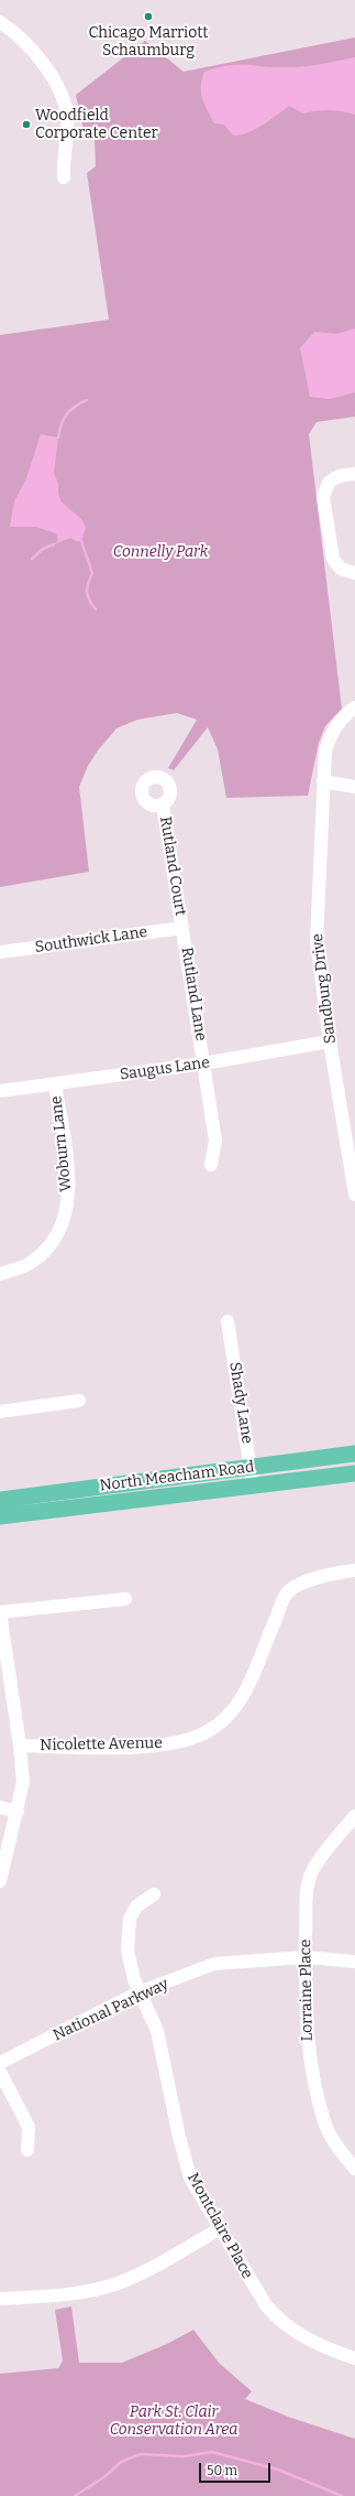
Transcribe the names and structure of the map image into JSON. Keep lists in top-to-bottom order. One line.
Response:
{"streets":{"main road":["North Meacham Road"],"street":["Rutland Court","Southwick Lane","Sandburg Drive","Rutland Lane","Saugus Lane","Woburn Lane","Shady Lane","Nicolette Avenue","Lorraine Place","National Parkway","Montclaire Place"]},"crossings":[["Rutland Court","Southwick Lane"],["Rutland Court","Rutland Lane"],["Southwick Lane","Rutland Lane"],["Sandburg Drive","Saugus Lane"],["Rutland Lane","Saugus Lane"],["Saugus Lane","Woburn Lane"],["Shady Lane","North Meacham Road"],["Lorraine Place","National Parkway"],["National Parkway","Montclaire Place"]],"parks":["Connelly Park","Park St. Clair Conservation Area"],"places":["Chicago Marriott Schaumburg","Woodfield Corporate Center"],"scale_bar":"50 m"}
